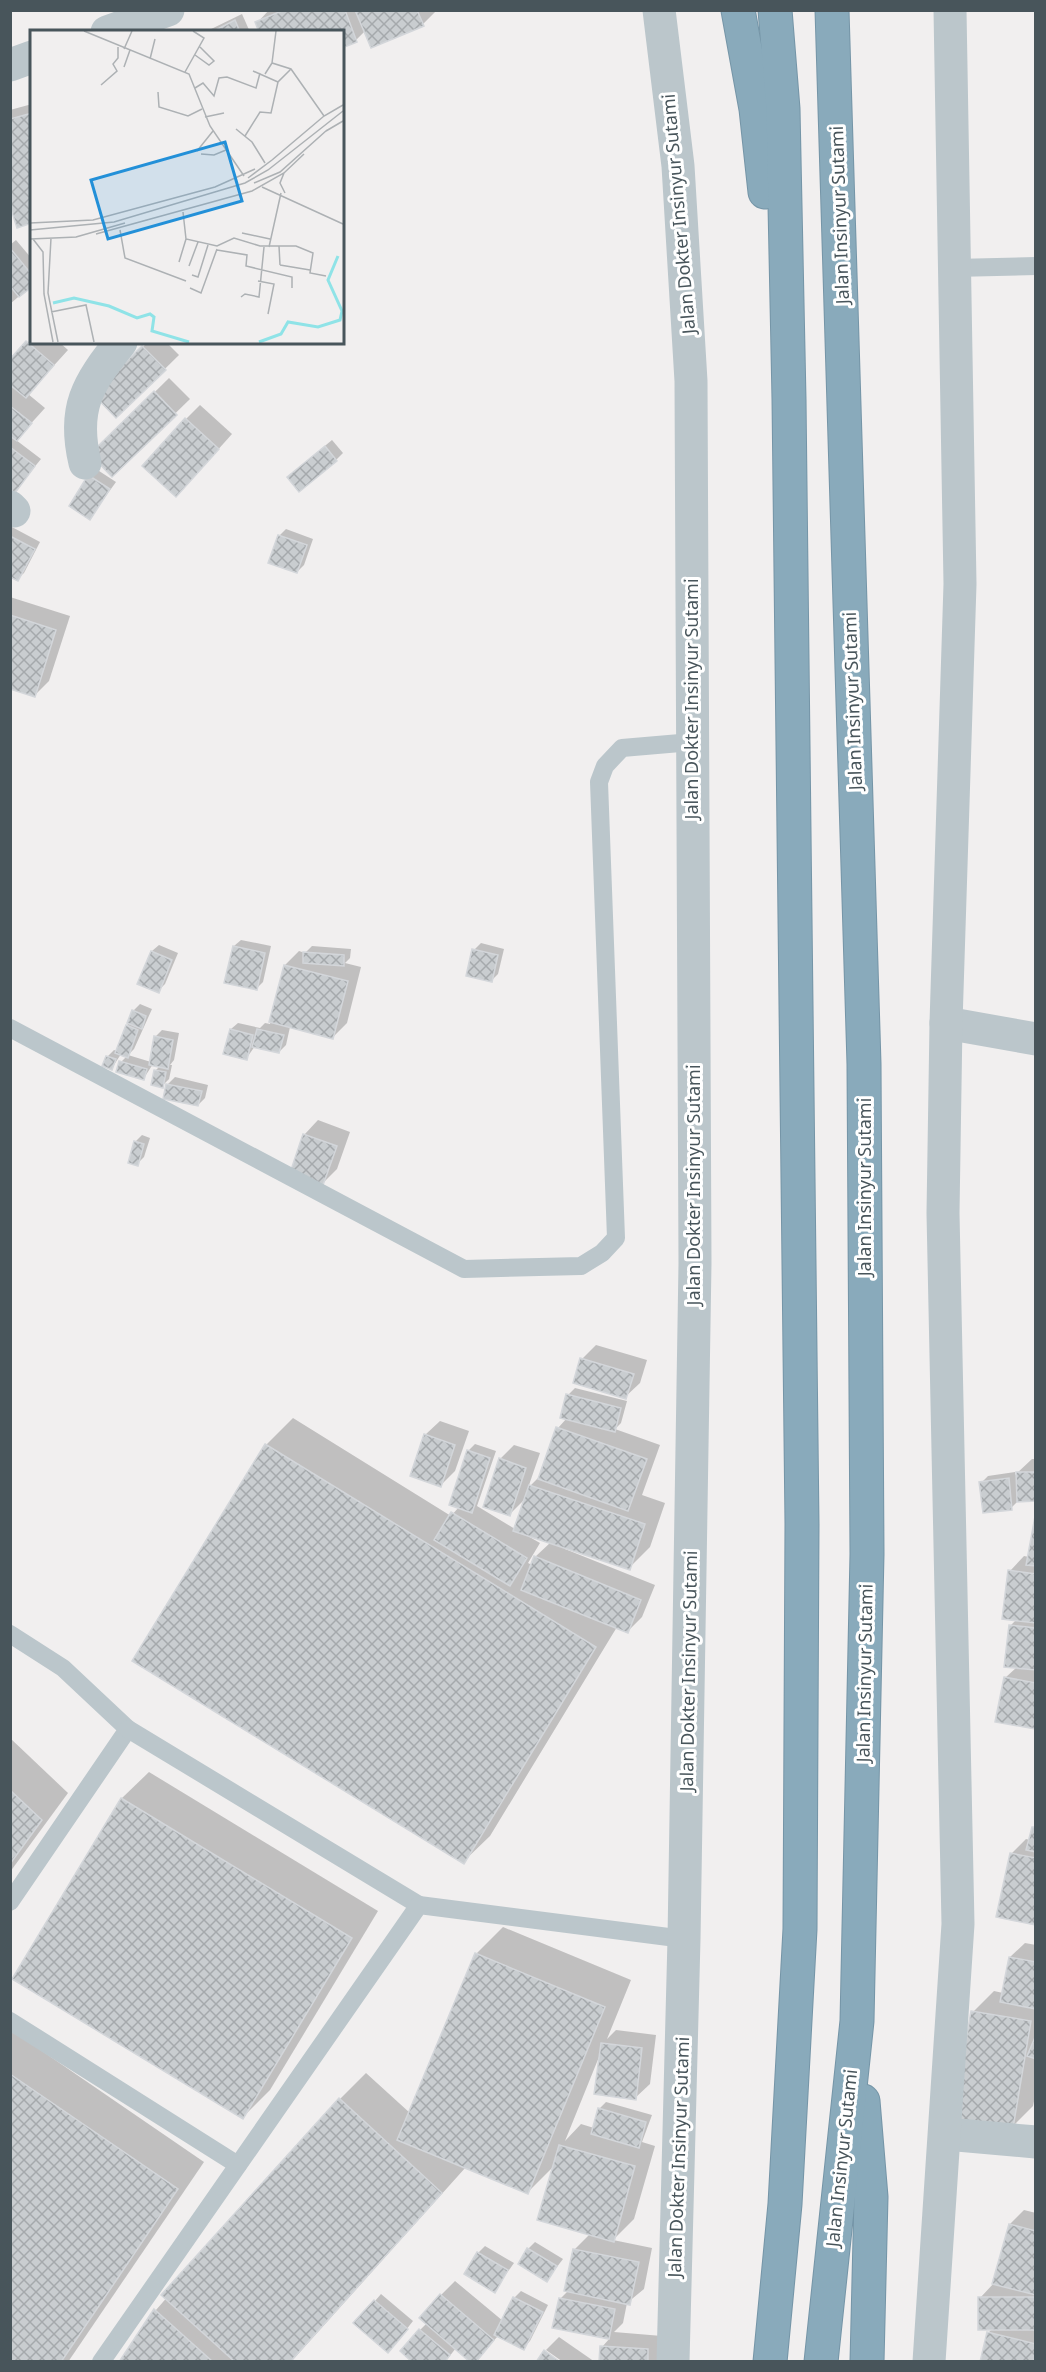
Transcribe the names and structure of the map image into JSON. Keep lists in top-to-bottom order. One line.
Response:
{"streets":{"highway":["Jalan Insinyur Sutami"],"street":["Jalan Dokter Insinyur Sutami"]}}
